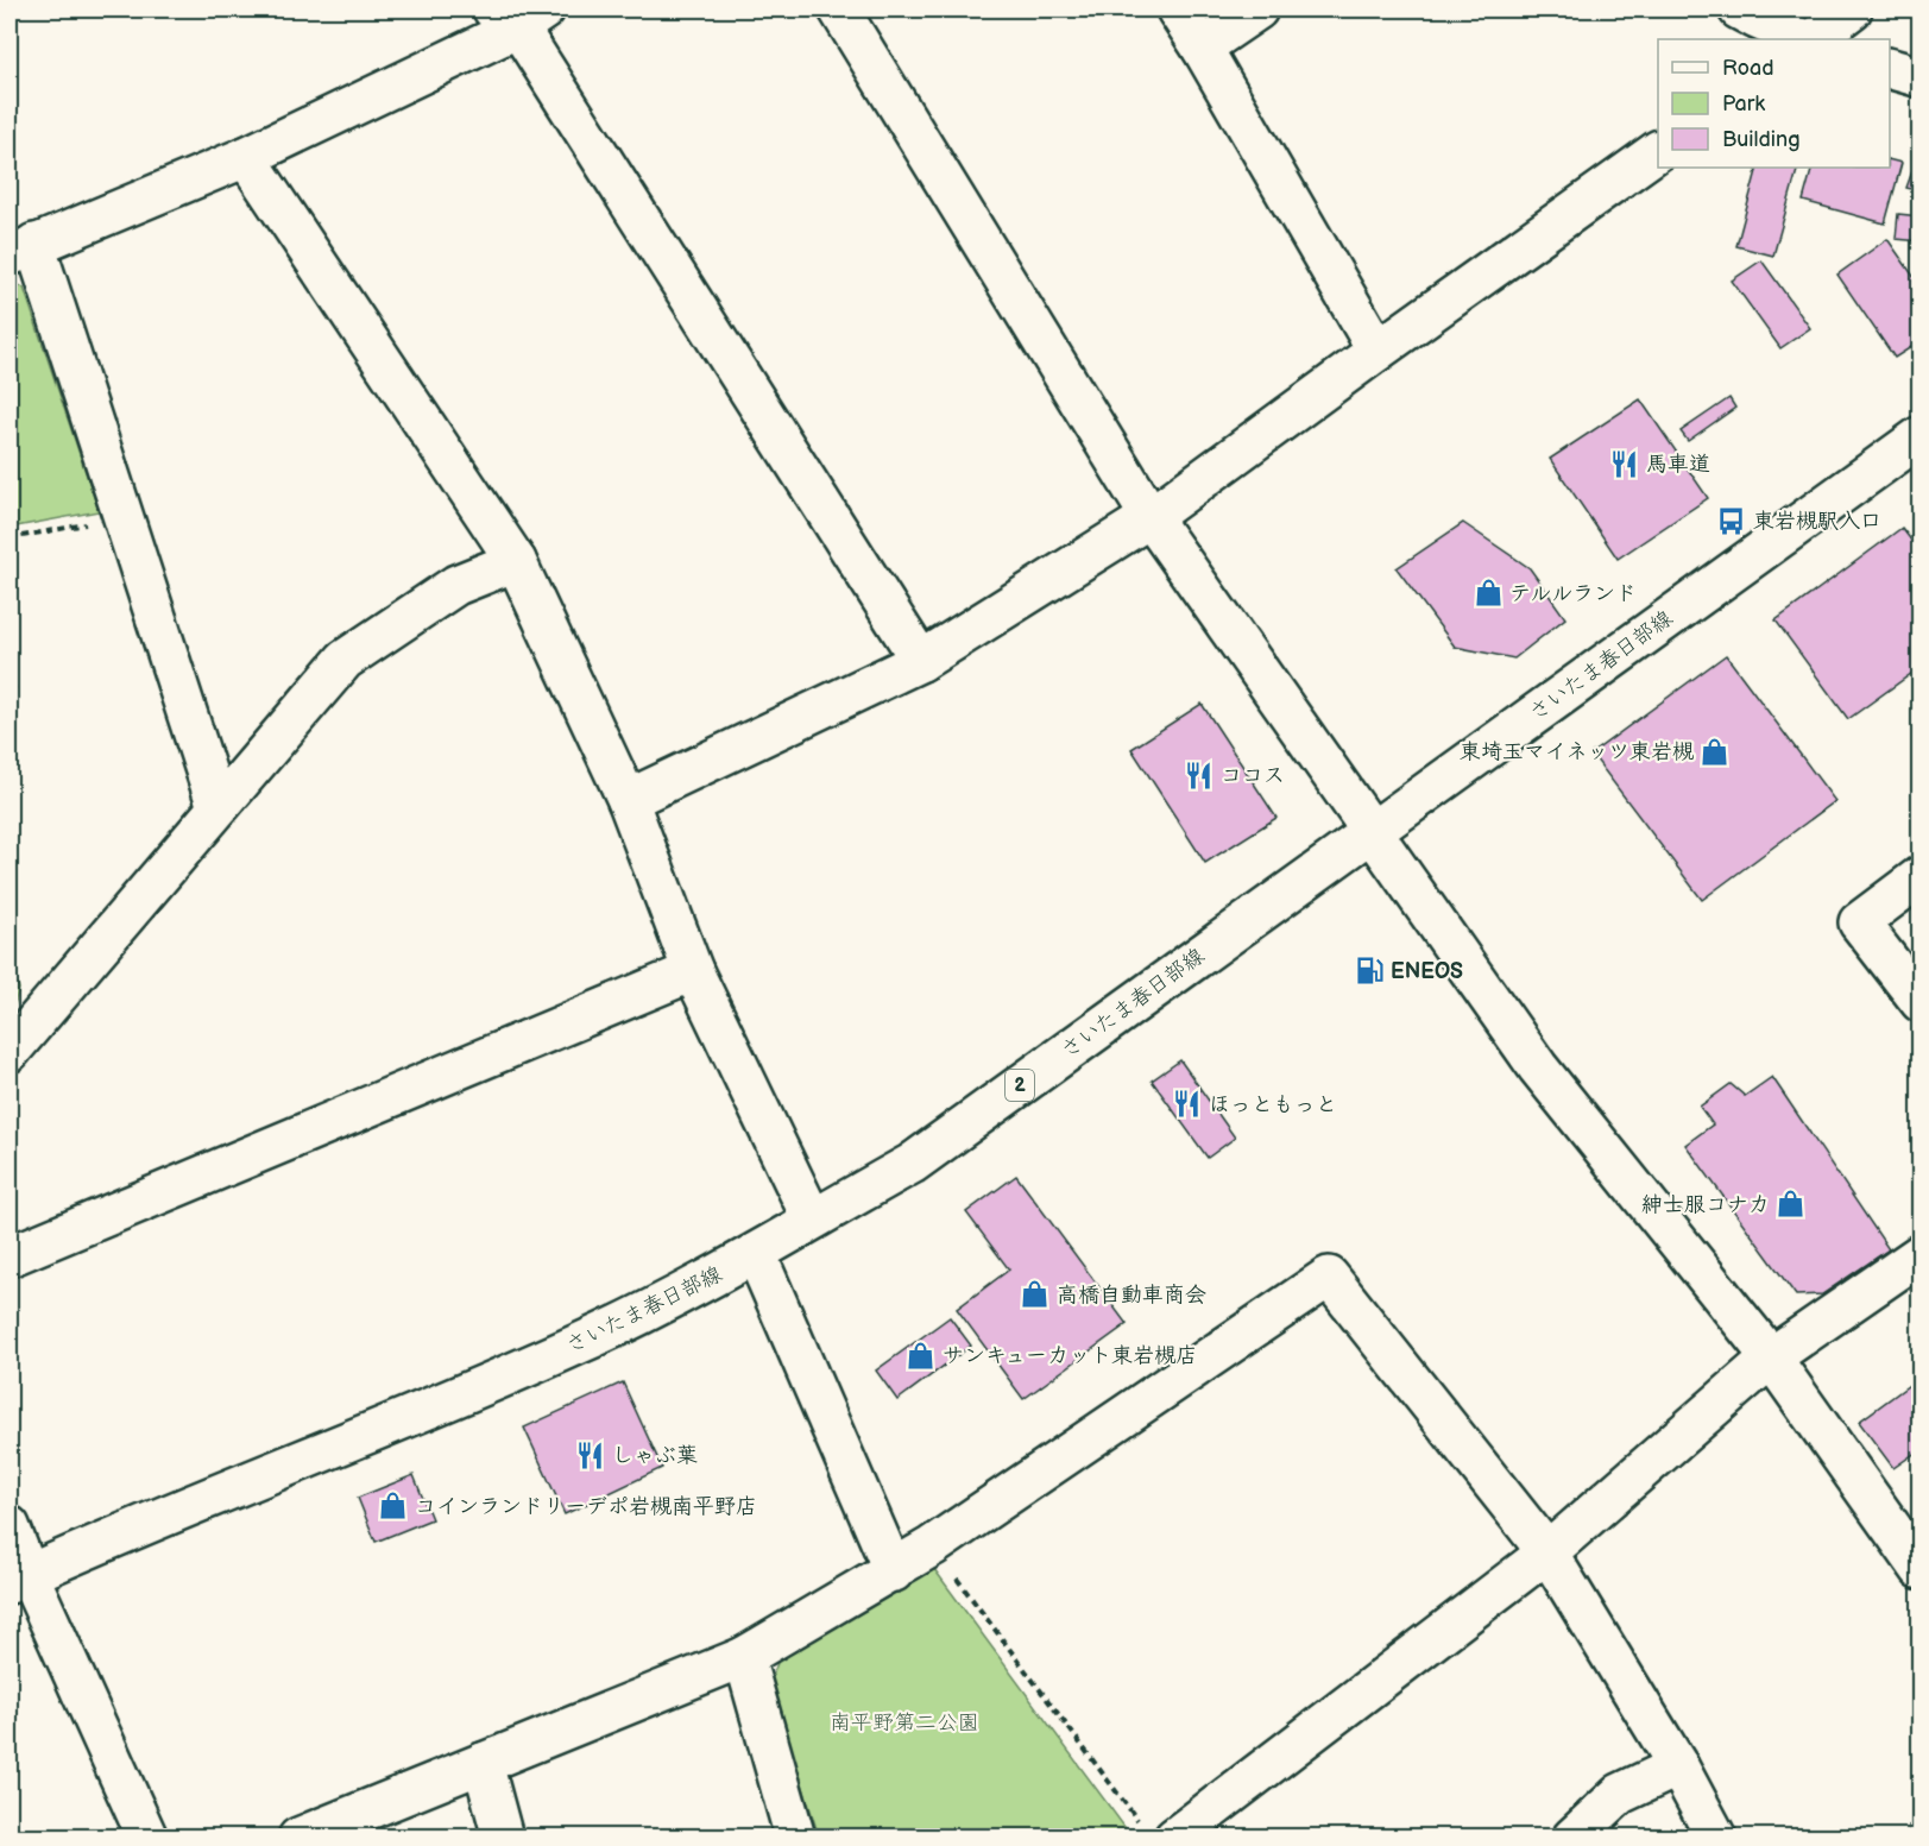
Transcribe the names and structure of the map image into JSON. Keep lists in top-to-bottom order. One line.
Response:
{"streets":{"street":["さいたま春日部線","2"]},"parks":["南平野第二公園"],"places":{"restaurant":["馬車道","ココス","ほっともっと","しゃぶ葉"],"bus stop":["東岩槻駅入口"],"shop":["テルルランド","東埼玉マイネッツ東岩槻","紳士服コナカ","高橋自動車商会","サンキューカット東岩槻店","コインランドリーデポ岩槻南平野店"],"fuel station":["ENEOS"]},"legend":["Road","Park","Building"]}
